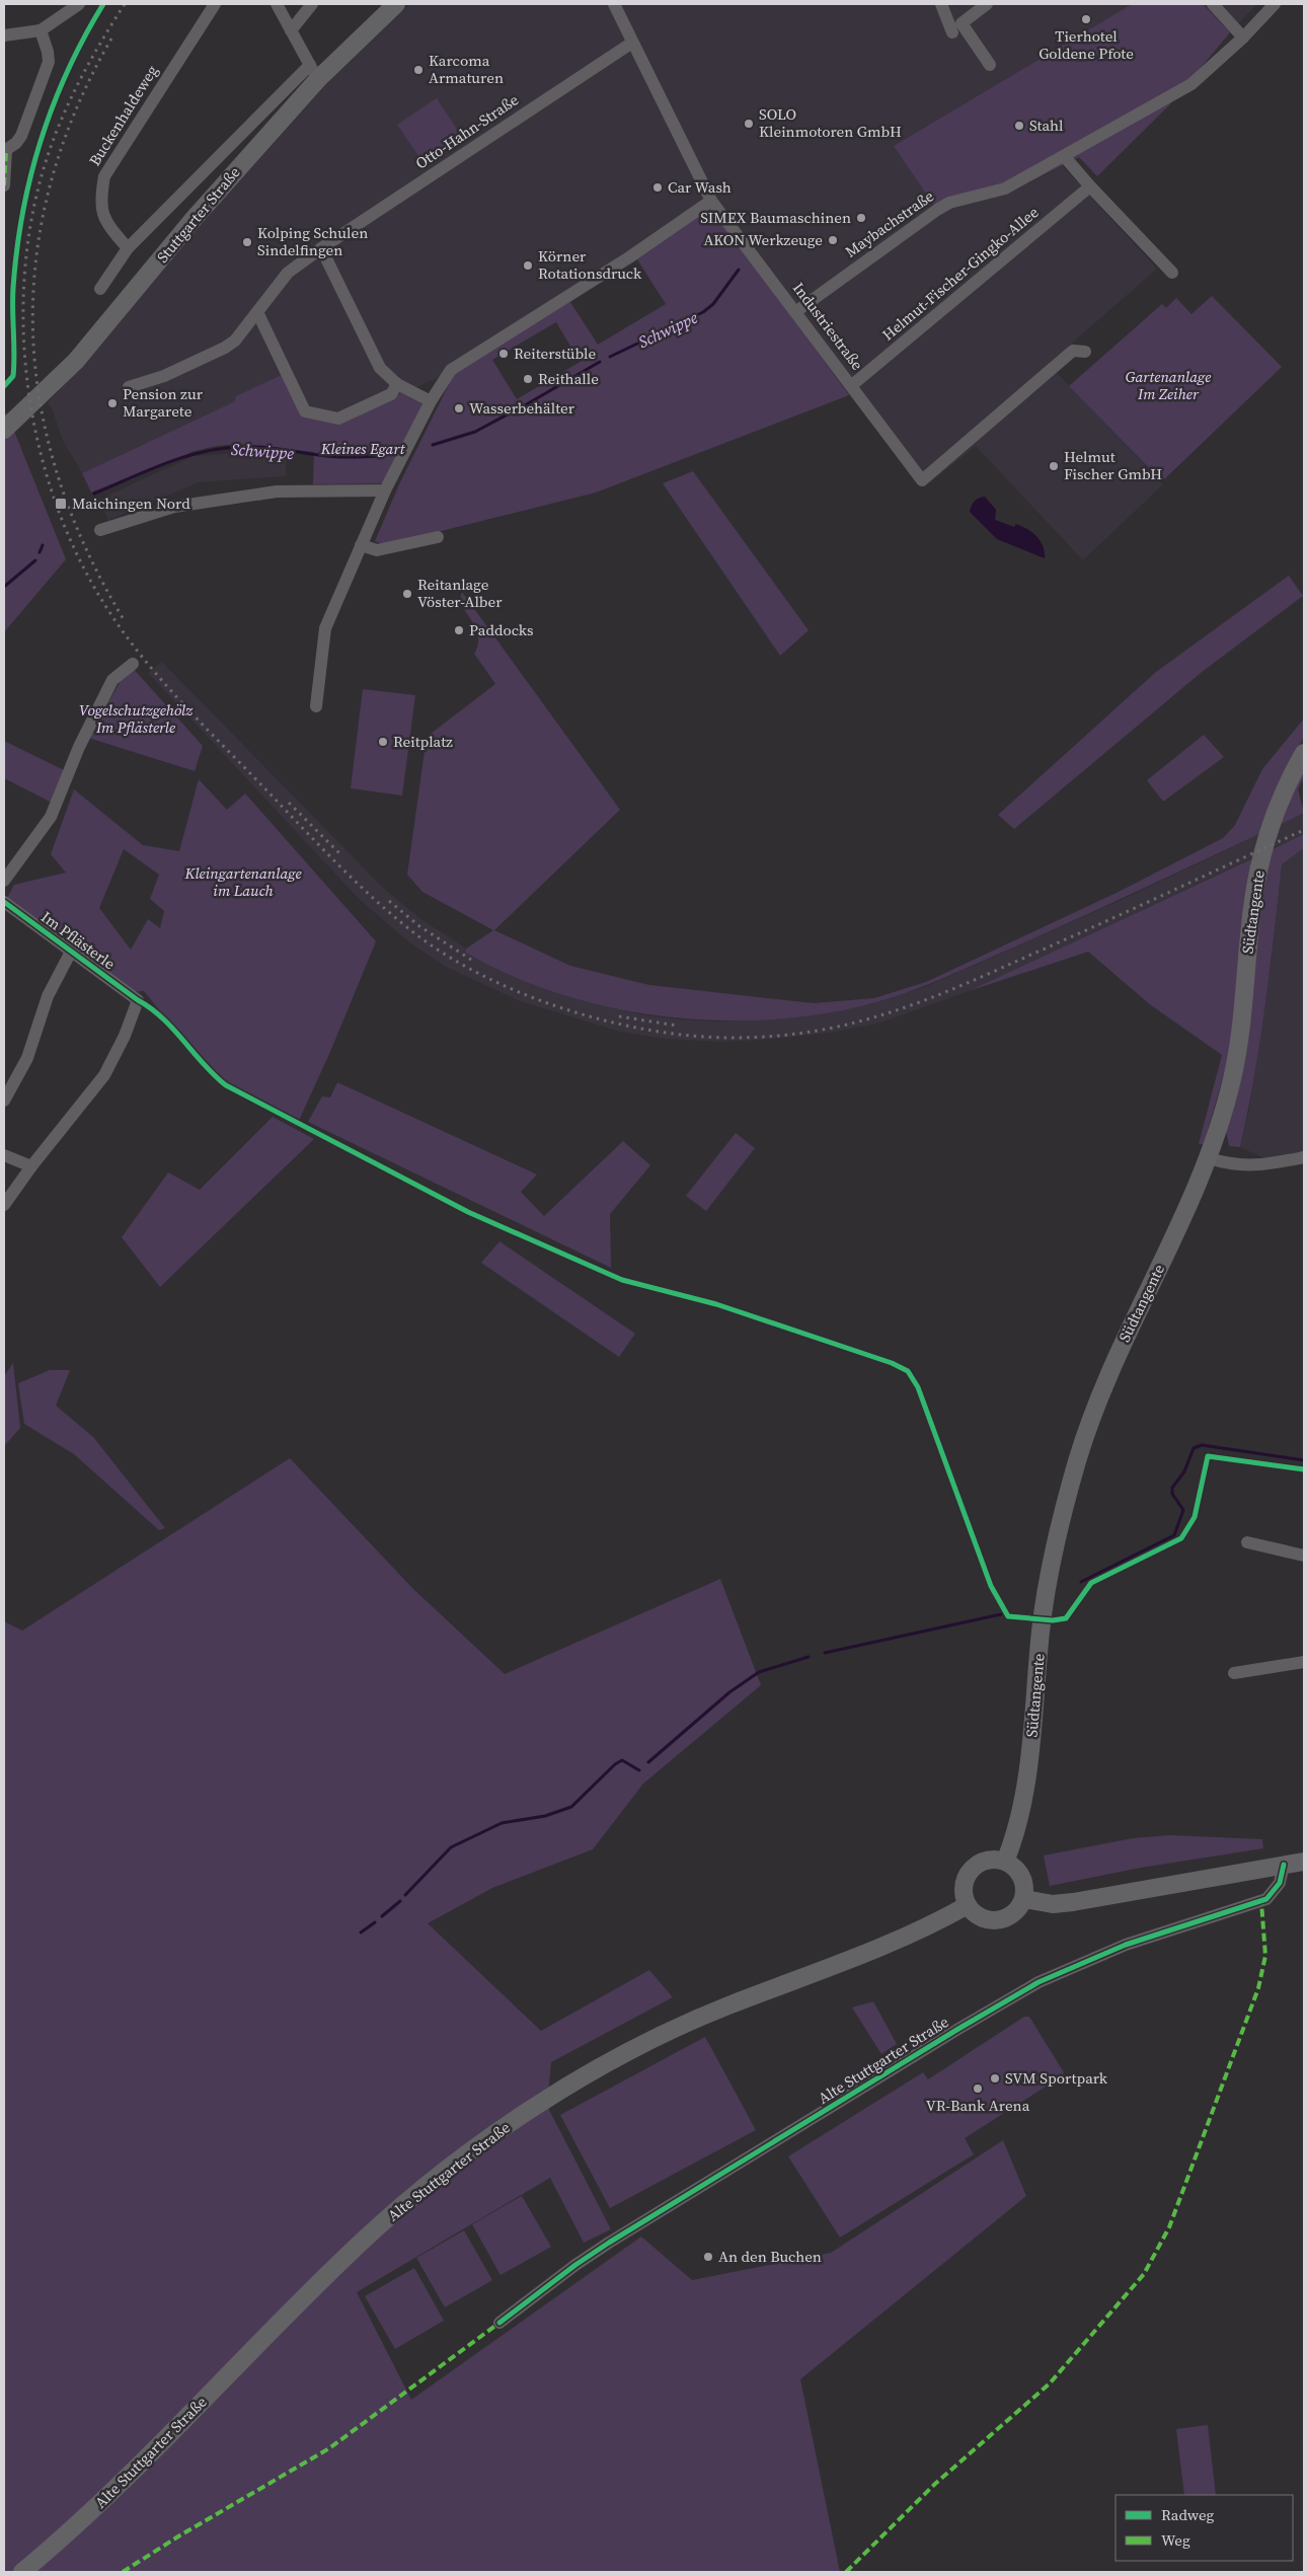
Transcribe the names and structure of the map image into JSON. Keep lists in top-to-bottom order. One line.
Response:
{"streets":{"main road":["Stuttgarter Straße","Südtangente","Alte Stuttgarter Straße"],"street":["Buckenhaldeweg","Otto-Hahn-Straße","Maybachstraße","Helmut-Fischer-Gingko-Allee","Industriestraße","Im Pflästerle"]},"crossings":[["Buckenhaldeweg","Stuttgarter Straße"],["Otto-Hahn-Straße","Industriestraße"],["Maybachstraße","Industriestraße"],["Helmut-Fischer-Gingko-Allee","Industriestraße"],["Südtangente","Alte Stuttgarter Straße"]],"water":["Schwippe"],"parks":["Gartenanlage Im Zeiher","Kleines Egart","Vogelschutzgehölz Im Pflästerle","Kleingartenanlage im Lauch"],"places":{"other":["Tierhotel Goldene Pfote","Karcoma Armaturen","SOLO Kleinmotoren GmbH","Stahl","Car Wash","SIMEX Baumaschinen","AKON Werkzeuge","Kolping Schulen Sindelfingen","Körner Rotationsdruck","Reiterstüble","Reithalle","Pension zur Margarete","Wasserbehälter","Helmut Fischer GmbH","Reitanlage Vöster-Alber","Paddocks","Reitplatz","SVM Sportpark","VR-Bank Arena","An den Buchen"],"transit":["Maichingen Nord"]},"legend":["Radweg","Weg"]}
